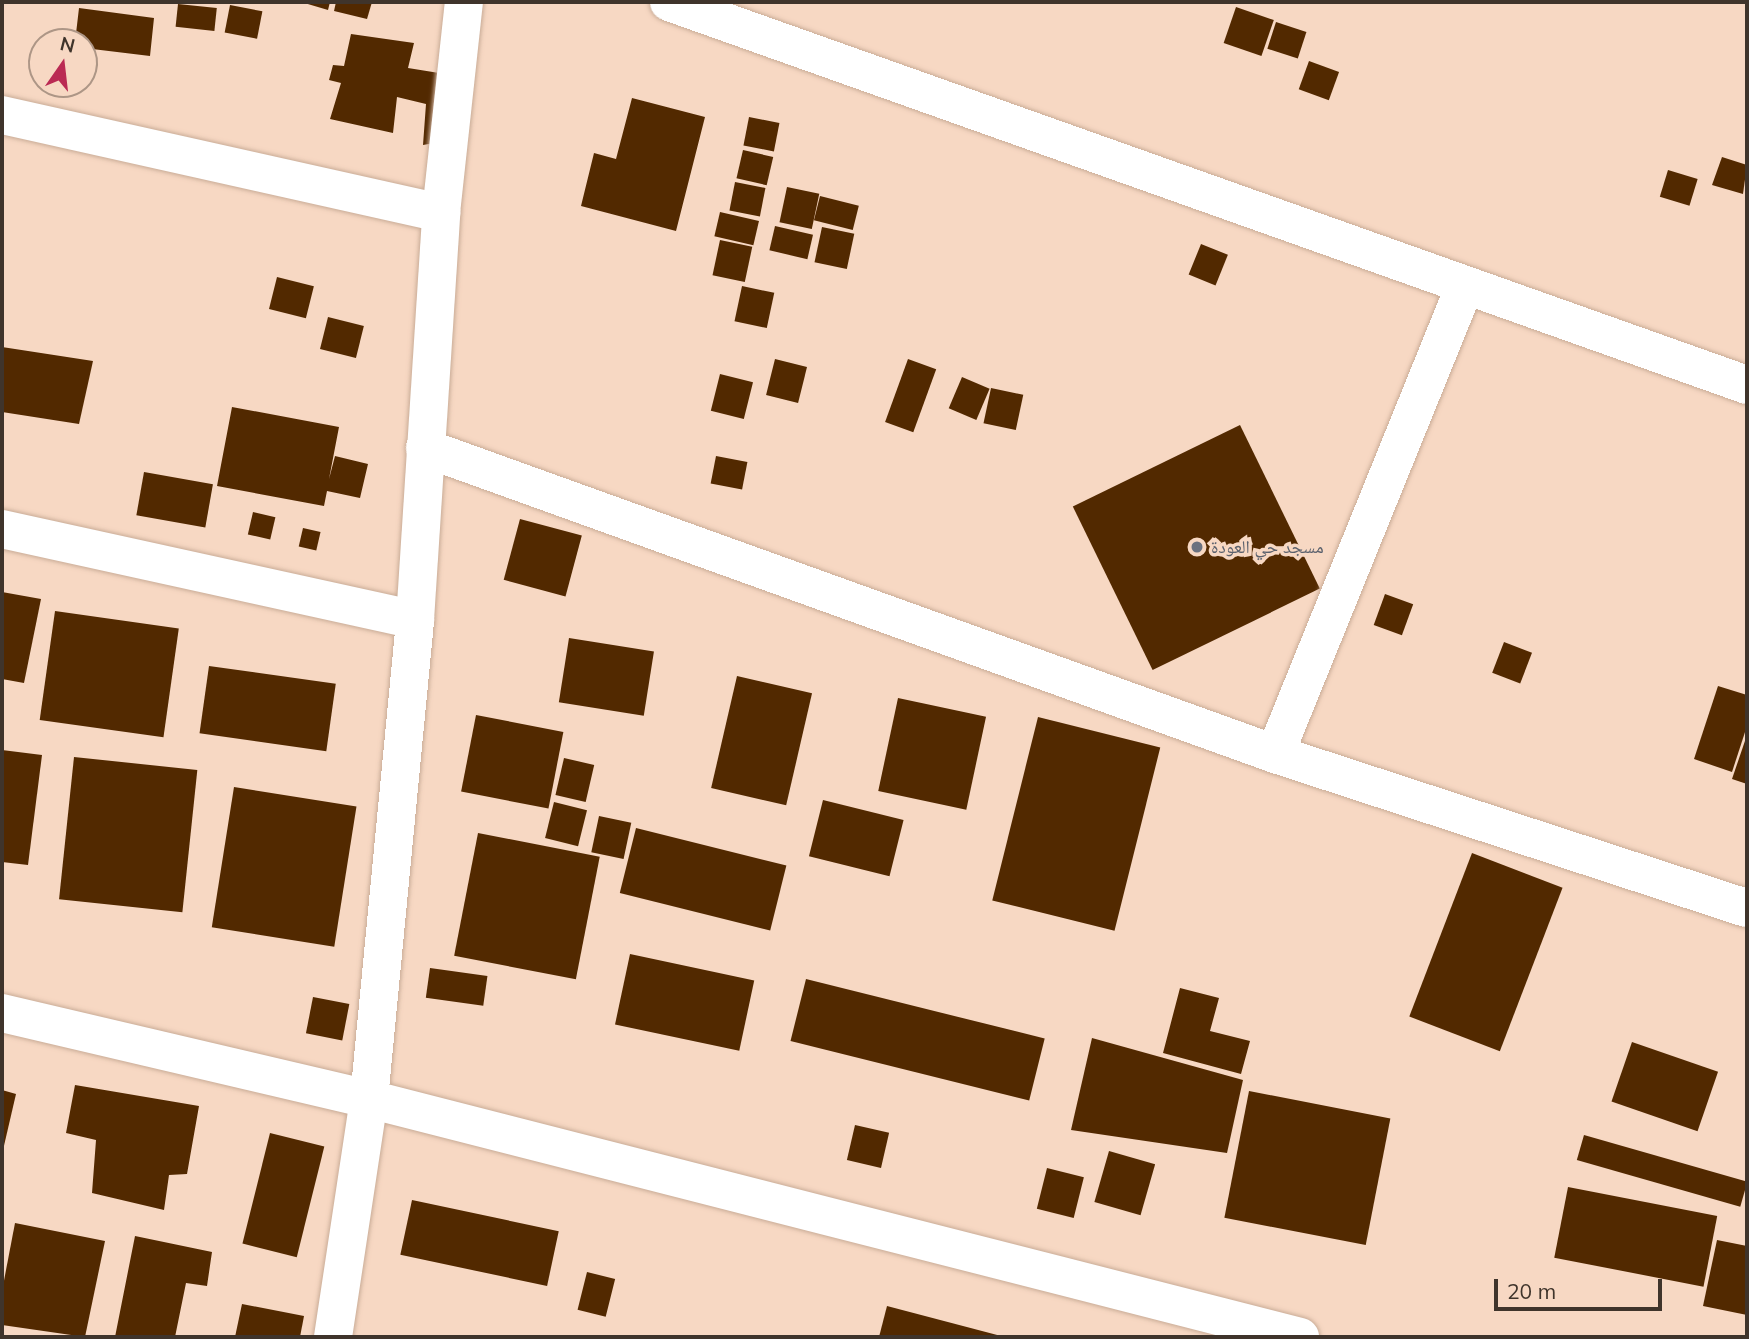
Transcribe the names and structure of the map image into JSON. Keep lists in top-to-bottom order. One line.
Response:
{"places":["مسجد حي العودة"],"scale_bar":"20 m","north":"top"}
